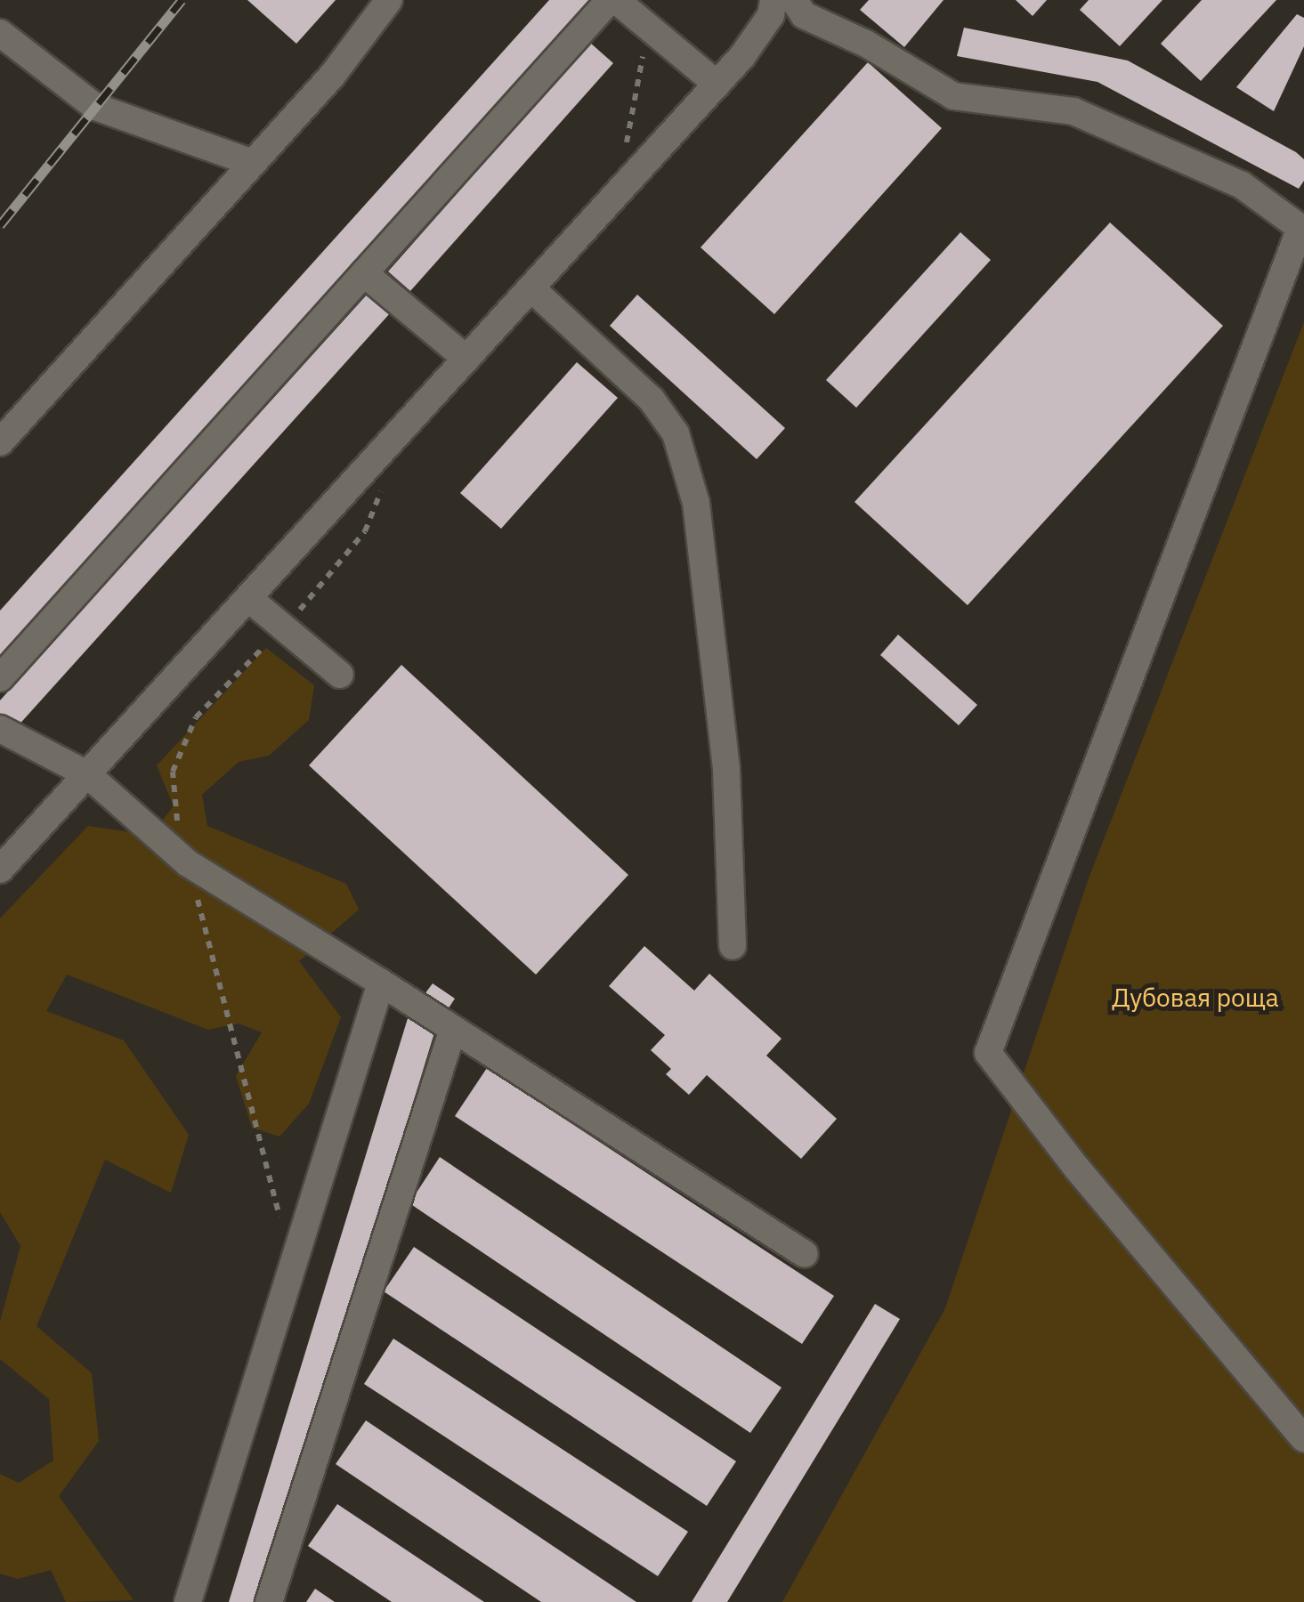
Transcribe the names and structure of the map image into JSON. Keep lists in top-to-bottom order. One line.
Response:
{"parks":["Дубовая роща"]}
